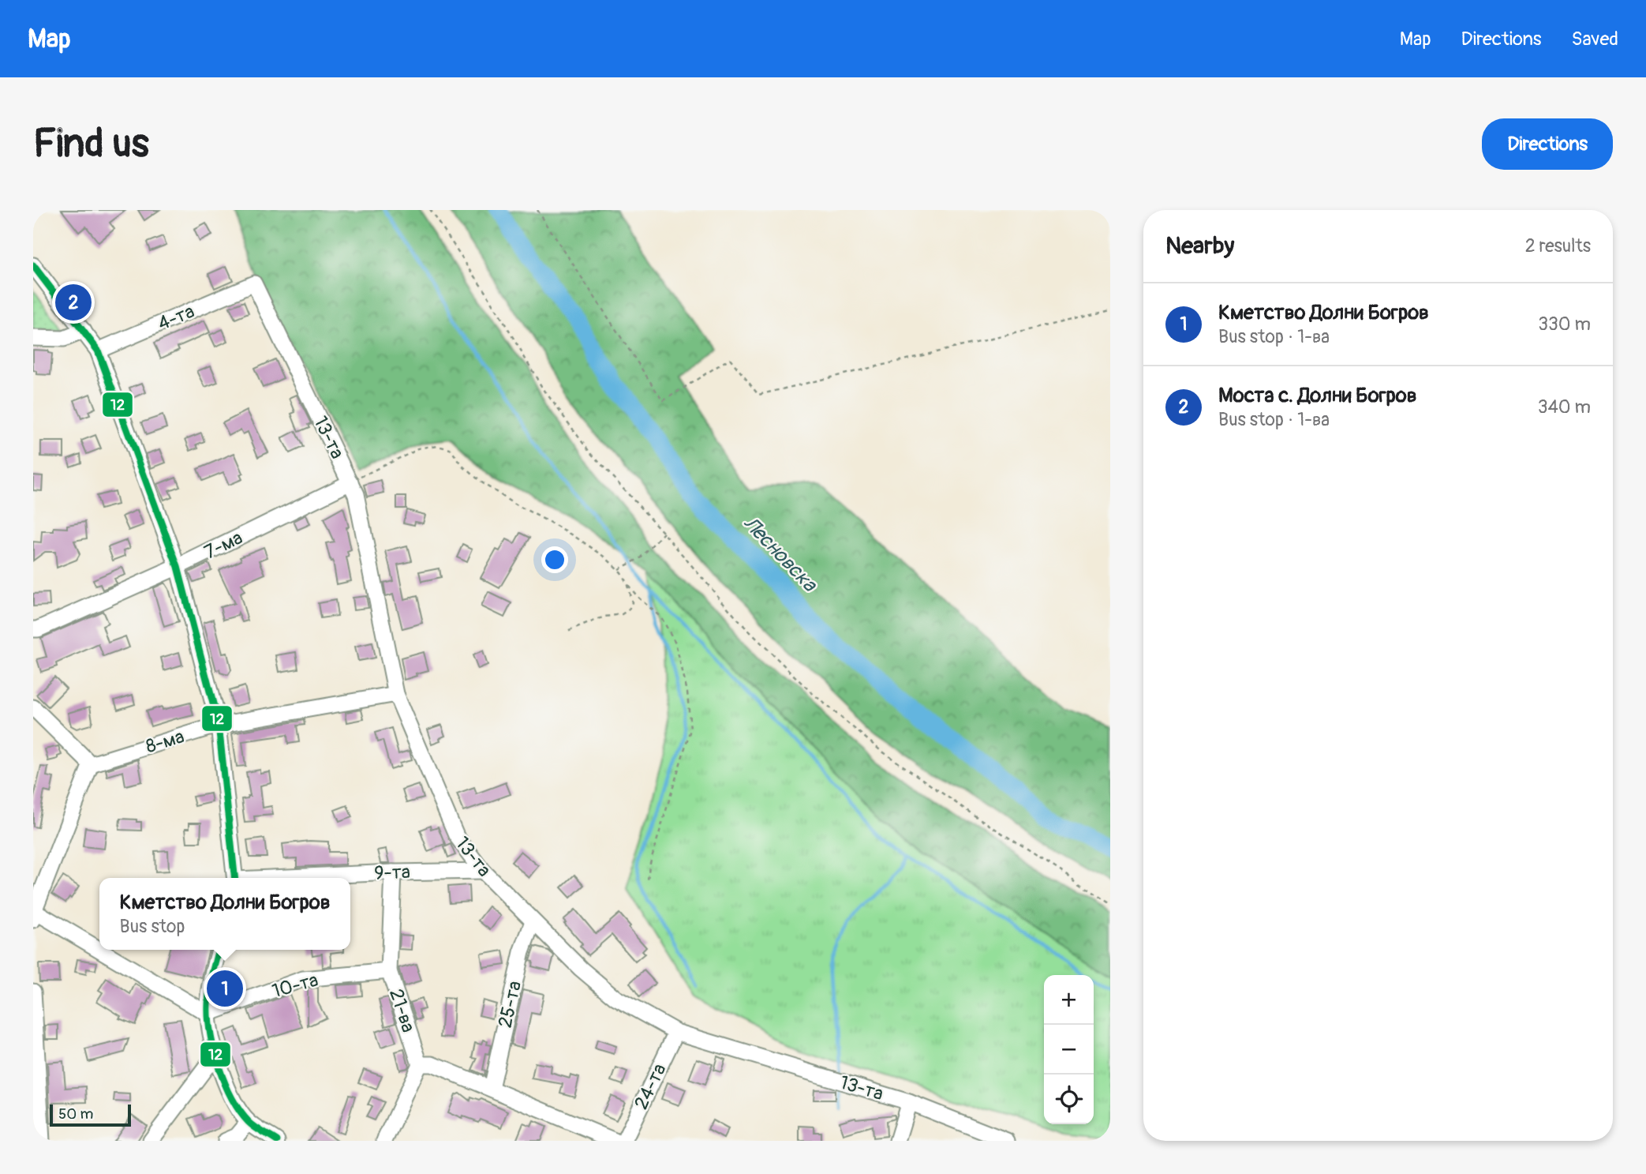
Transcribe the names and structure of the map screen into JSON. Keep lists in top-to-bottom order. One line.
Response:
{"streets":{"street":["4-та","13-та","7-ма","8-ма","9-та","10-та","25-та","21-ва","24-та"]},"crossings":[["4-та","13-та"],["13-та","7-ма"],["13-та","8-ма"],["13-та","9-та"],["13-та","25-та"],["13-та","24-та"],["9-та","21-ва"],["10-та","21-ва"]],"water":["Лесновска"],"lines":["transit line 12"],"scale_bar":"50 m","page":{"header":"Map","nav":["Map","Directions","Saved"],"buttons":"Directions","title":"Find us","heading":["Nearby","2 results"],"pins":["2","1"],"list":[{"mark":"1","name":"Кметство Долни Богров","note":"Bus stop · 1-ва","value":"330 m"},{"mark":"2","name":"Моста с. Долни Богров","note":"Bus stop · 1-ва","value":"340 m"}],"popup":["Кметство Долни Богров","Bus stop"],"map_buttons":["+","−"],"scale":"50 m"}}
